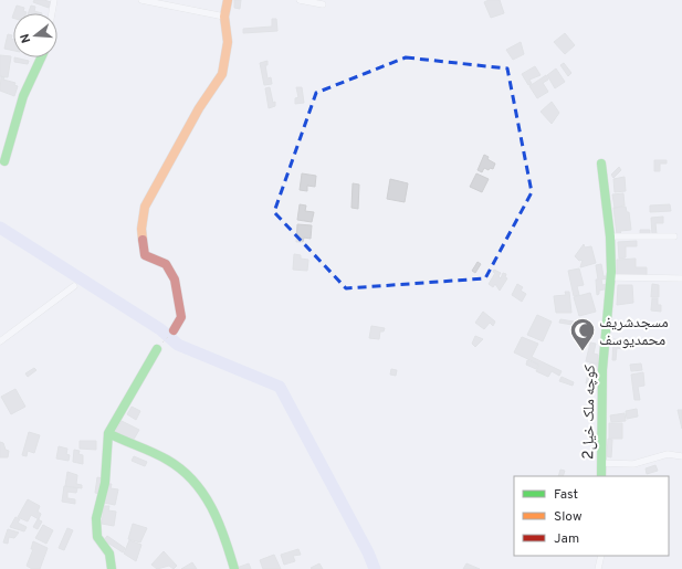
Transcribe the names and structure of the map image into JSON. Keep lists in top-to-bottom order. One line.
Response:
{"streets":{"street":["کوچه ملک خیل2"]},"places":{"mosque":["مسجدشریف محمدیوسف"]},"legend":["Fast","Slow","Jam"],"north":"left"}
